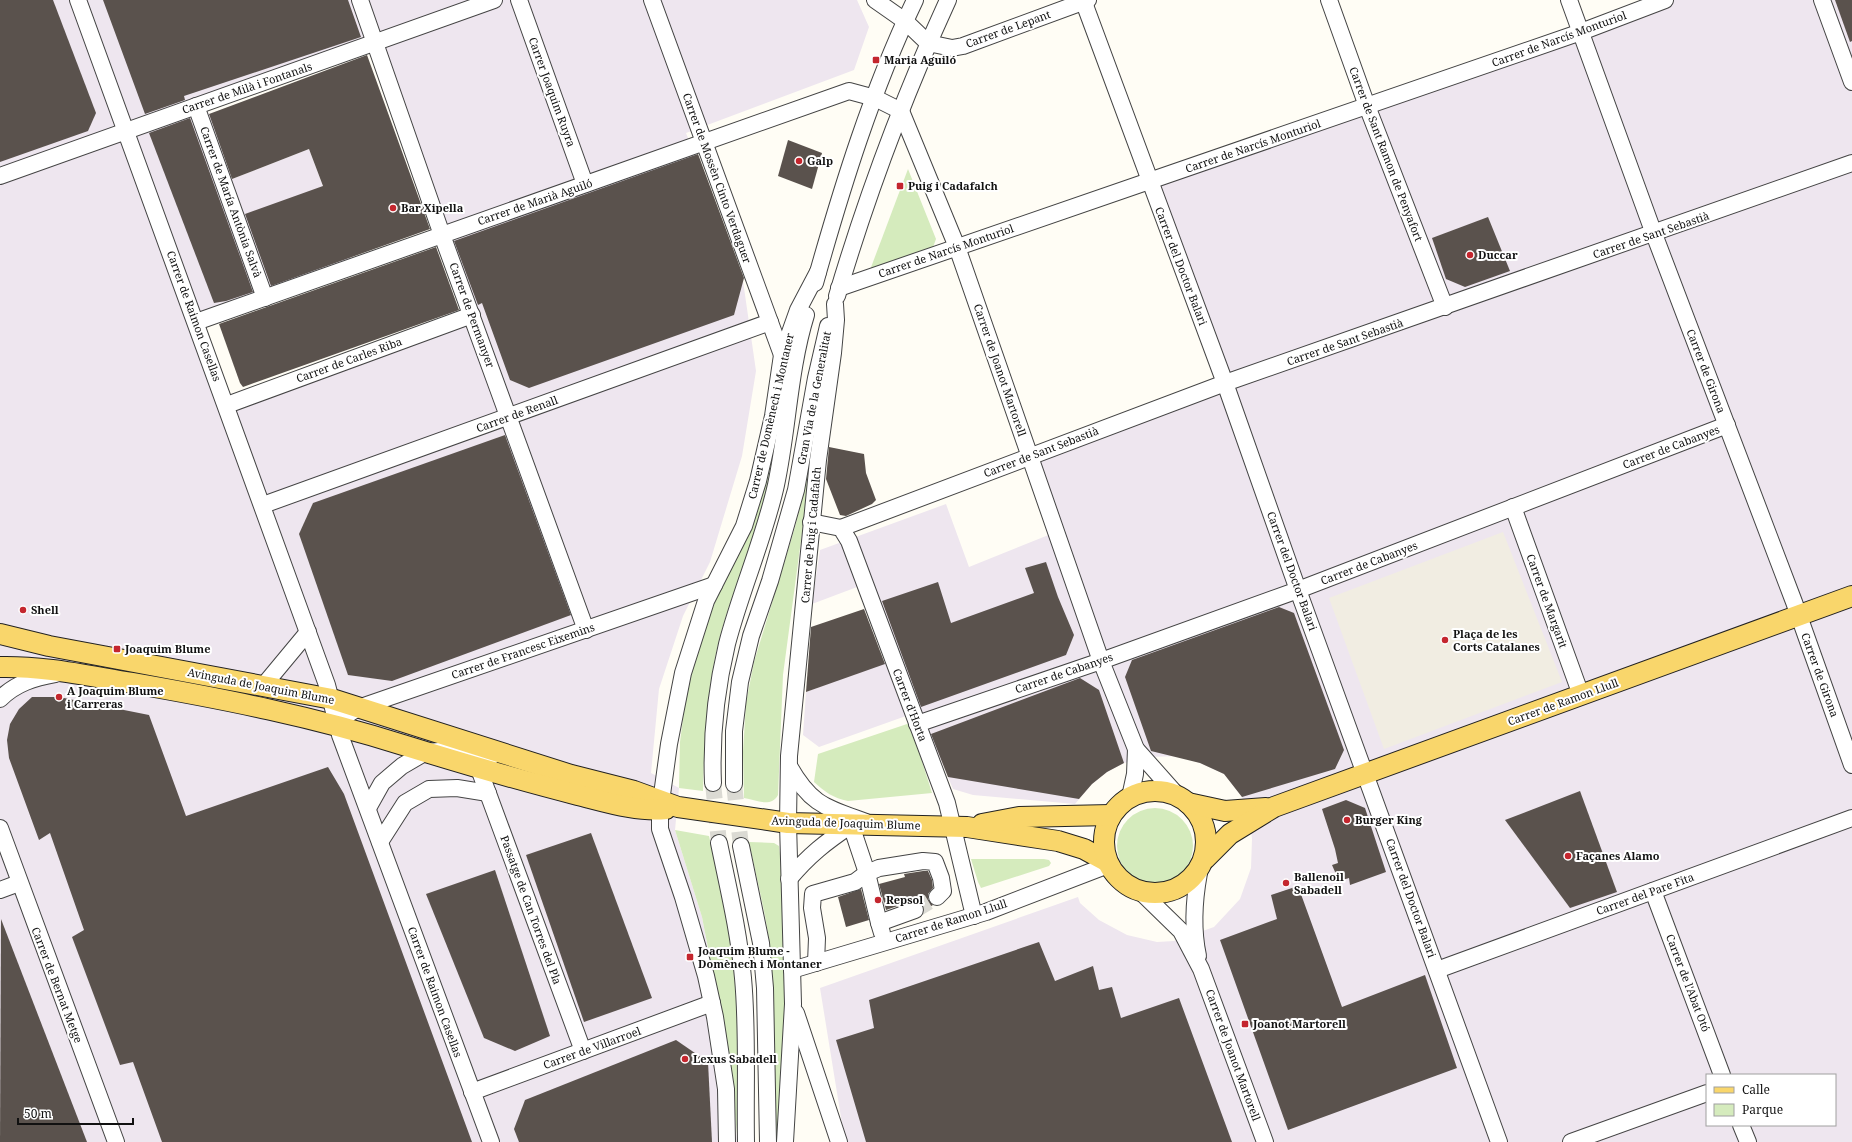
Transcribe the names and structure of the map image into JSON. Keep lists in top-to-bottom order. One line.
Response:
{"streets":{"main road":["Avinguda de Joaquim Blume","Carrer de Ramon Llull"],"street":["Carrer de Lepant","Carrer de Narcís Monturiol","Carrer de Milà i Fontanals","Carrer Joaquim Ruyra","Carrer de Sant Ramon de Penyafort","Carrer de Mossèn Cinto Verdaguer","Carrer de María Antònia Salvà","Carrer de Marià Aguiló","Carrer de Sant Sebastià","Carrer del Doctor Balari","Carrer de Permanyer","Carrer de Raimon Casellas","Carrer de Carles Riba","Carrer de Joanot Martorell","Carrer de Girona","Gran Via de la Generalitat","Carrer de Renall","Carrer de Domènech i Montaner","Carrer de Cabanyes","Carrer de Puig i Cadafalch","Carrer de Margarit","Carrer de Francesc Eixemins","Carrer d'Horta","Carrer del Pare Fita","Passatge de Can Torres del Pla","Carrer de l'Abat Otó","Carrer de Bernat Metge","Carrer de Villarroel"]},"crossings":[["Carrer de Lepant","Carrer del Doctor Balari"],["Carrer de Lepant","Gran Via de la Generalitat"],["Carrer de Narcís Monturiol","Carrer de Sant Ramon de Penyafort"],["Carrer de Narcís Monturiol","Carrer del Doctor Balari"],["Carrer de Narcís Monturiol","Carrer de Joanot Martorell"],["Carrer de Narcís Monturiol","Carrer de Girona"],["Carrer de Narcís Monturiol","Gran Via de la Generalitat"],["Carrer de Milà i Fontanals","Carrer de María Antònia Salvà"],["Carrer de Milà i Fontanals","Carrer de Permanyer"],["Carrer de Milà i Fontanals","Carrer de Raimon Casellas"],["Carrer Joaquim Ruyra","Carrer de Marià Aguiló"],["Carrer de Sant Ramon de Penyafort","Carrer de Sant Sebastià"],["Carrer de Mossèn Cinto Verdaguer","Carrer de Marià Aguiló"],["Carrer de Mossèn Cinto Verdaguer","Carrer de Renall"],["Carrer de Mossèn Cinto Verdaguer","Carrer de Domènech i Montaner"],["Carrer de María Antònia Salvà","Carrer de Marià Aguiló"],["Carrer de Marià Aguiló","Carrer de Permanyer"],["Carrer de Marià Aguiló","Carrer de Raimon Casellas"],["Carrer de Marià Aguiló","Gran Via de la Generalitat"],["Carrer de Sant Sebastià","Carrer del Doctor Balari"],["Carrer de Sant Sebastià","Carrer de Joanot Martorell"],["Carrer de Sant Sebastià","Carrer de Girona"],["Carrer de Sant Sebastià","Carrer d'Horta"],["Carrer del Doctor Balari","Carrer de Cabanyes"],["Carrer del Doctor Balari","Carrer de Ramon Llull"],["Carrer del Doctor Balari","Carrer del Pare Fita"],["Carrer de Permanyer","Carrer de Carles Riba"],["Carrer de Permanyer","Carrer de Renall"],["Carrer de Permanyer","Carrer de Francesc Eixemins"],["Carrer de Raimon Casellas","Carrer de Carles Riba"],["Carrer de Raimon Casellas","Carrer de Renall"],["Carrer de Raimon Casellas","Carrer de Francesc Eixemins"],["Carrer de Raimon Casellas","Avinguda de Joaquim Blume"],["Carrer de Raimon Casellas","Carrer de Villarroel"],["Carrer de Joanot Martorell","Gran Via de la Generalitat"],["Carrer de Joanot Martorell","Carrer de Cabanyes"],["Carrer de Joanot Martorell","Carrer de Ramon Llull"],["Carrer de Girona","Carrer de Cabanyes"],["Carrer de Girona","Carrer de Ramon Llull"],["Gran Via de la Generalitat","Carrer de Domènech i Montaner"],["Gran Via de la Generalitat","Carrer de Puig i Cadafalch"],["Carrer de Domènech i Montaner","Carrer de Francesc Eixemins"],["Carrer de Domènech i Montaner","Avinguda de Joaquim Blume"],["Carrer de Domènech i Montaner","Carrer de Villarroel"],["Carrer de Cabanyes","Carrer de Margarit"],["Carrer de Cabanyes","Carrer d'Horta"],["Carrer de Puig i Cadafalch","Avinguda de Joaquim Blume"],["Carrer de Puig i Cadafalch","Carrer de Ramon Llull"],["Carrer de Margarit","Carrer de Ramon Llull"],["Carrer de Francesc Eixemins","Avinguda de Joaquim Blume"],["Avinguda de Joaquim Blume","Carrer d'Horta"],["Avinguda de Joaquim Blume","Passatge de Can Torres del Pla"],["Carrer de Ramon Llull","Carrer d'Horta"],["Carrer del Pare Fita","Carrer de l'Abat Otó"],["Passatge de Can Torres del Pla","Carrer de Villarroel"]],"places":{"transit":["Maria Aguiló","Puig i Cadafalch","Joaquim Blume","Joaquim Blume - Domènech i Montaner","Joanot Martorell"],"other":["Galp","Bar Xipella","Duccar","Shell","Plaça de les Corts Catalanes","A Joaquim Blume i Carreras","Burger King","Façanes Alamo","Ballenoil Sabadell","Repsol","Lexus Sabadell"]},"legend":["Calle","Parque"],"scale_bar":"50 m"}
